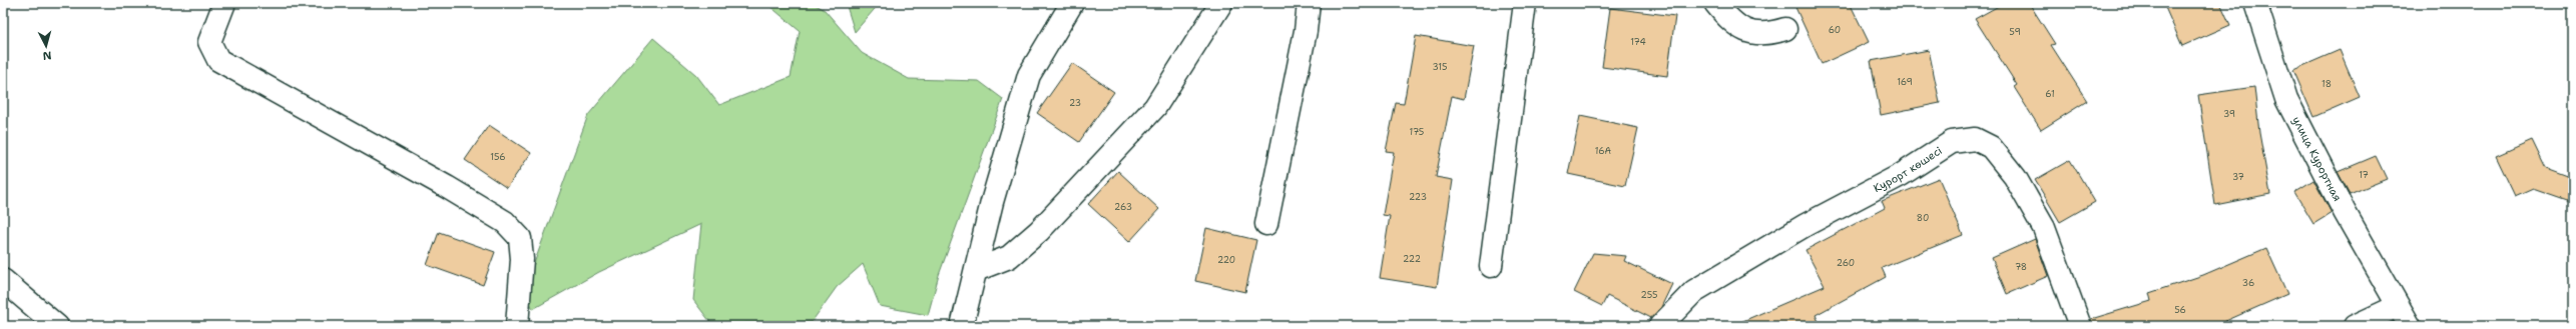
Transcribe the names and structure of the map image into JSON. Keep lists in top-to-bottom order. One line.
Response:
{"streets":{"street":["улица Курортная","Курорт көшесі"]},"house_numbers":["60","59","174","315","169","18","61","23","39","175","16А","156","17","37","223","263","80","222","220","260","78","36","255","56"],"north":"bottom"}
